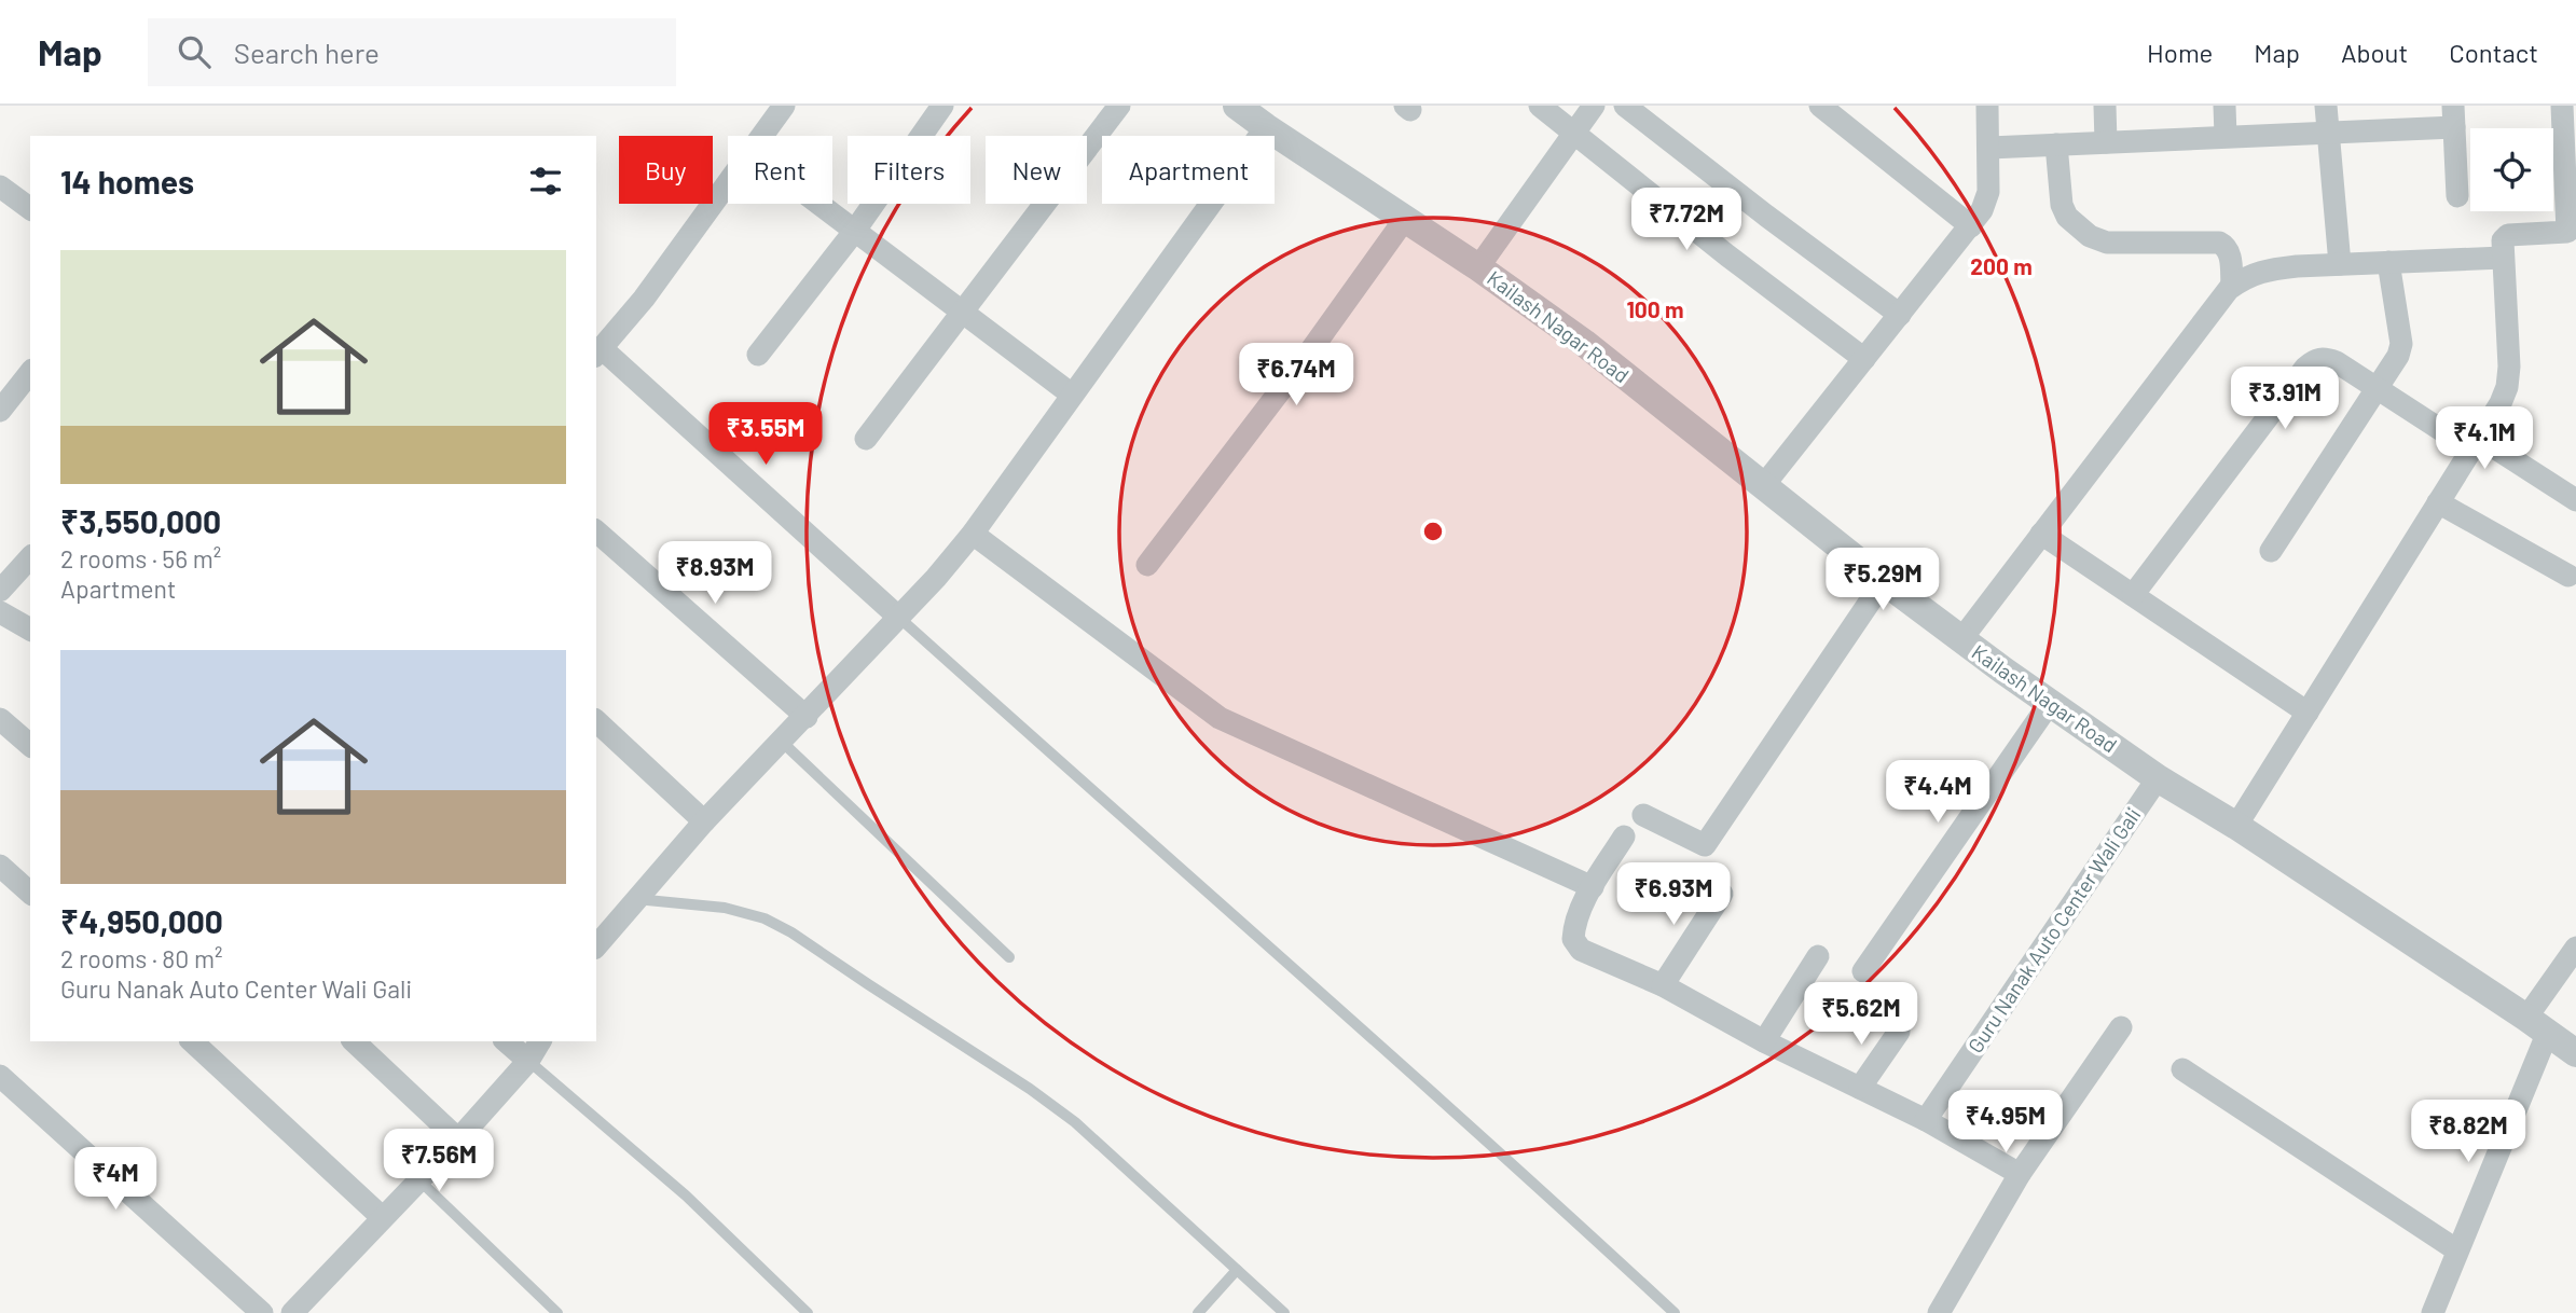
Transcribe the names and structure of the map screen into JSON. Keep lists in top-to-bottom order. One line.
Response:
{"streets":{"street":["Kailash Nagar Road","Guru Nanak Auto Center Wali Gali"]},"crossings":[["Kailash Nagar Road","Guru Nanak Auto Center Wali Gali"]],"page":{"header":"Map","search":"Search here","nav":["Home","Map","About","Contact"],"chip":["Buy","Rent","Filters","New","Apartment"],"heading":"14 homes","price":["₹7.72M","₹6.74M","₹3.91M","₹3.55M","₹4.1M","₹8.93M","₹5.29M","₹4.4M","₹6.93M","₹5.62M","₹4.95M","₹8.82M","₹7.56M","₹4M"],"list":[{"name":"₹3,550,000","note":"2 rooms · 56 m² · Apartment"},{"name":"₹4,950,000","note":"2 rooms · 80 m² · Guru Nanak Auto Center Wali Gali"}]},"rings":["200 m","100 m"]}
